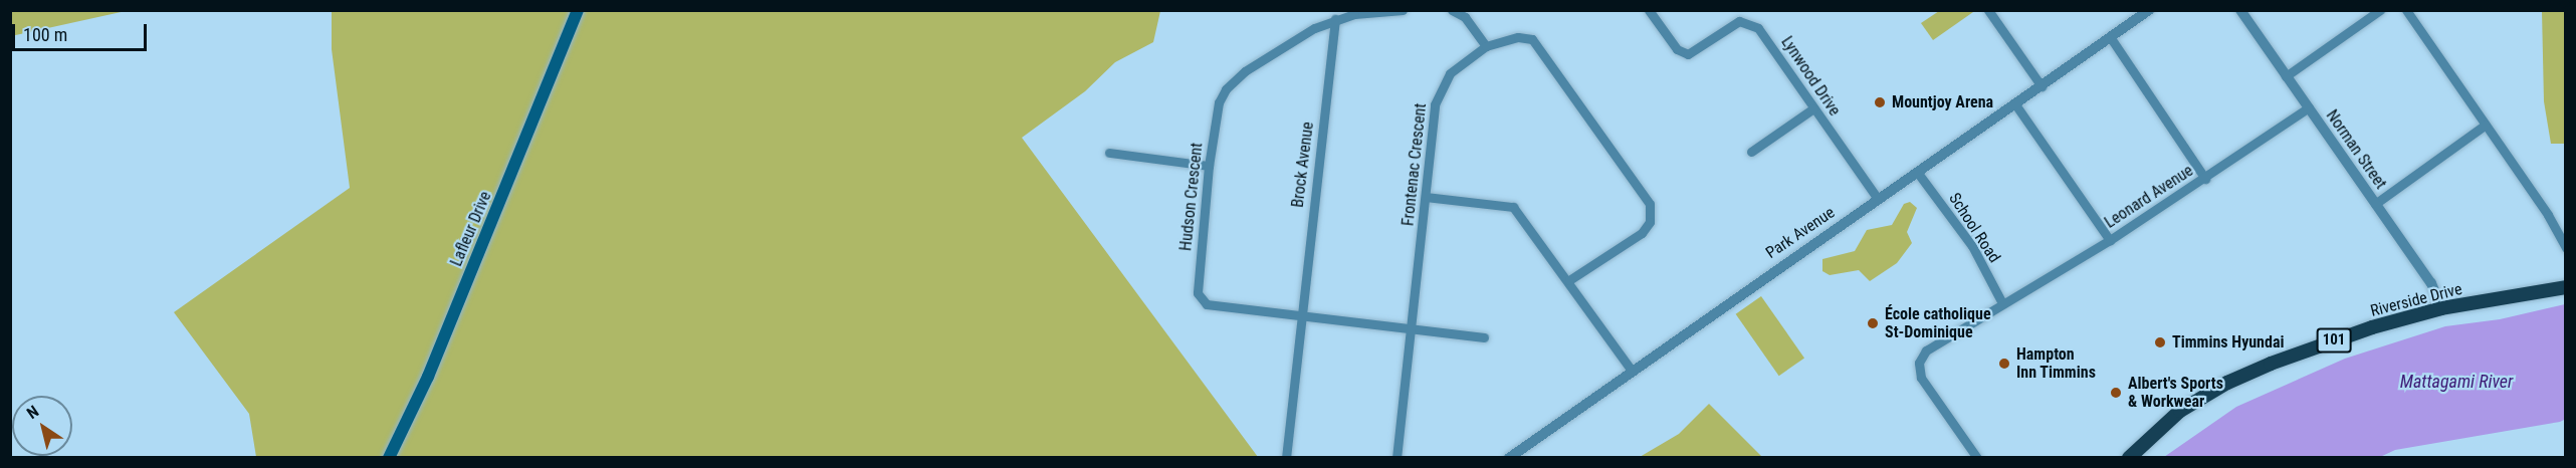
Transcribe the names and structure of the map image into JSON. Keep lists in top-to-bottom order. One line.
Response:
{"streets":{"main road":["Lafleur Drive","Riverside Drive","101"],"street":["Lynwood Drive","Norman Street","Brock Avenue","Frontenac Crescent","Hudson Crescent","Leonard Avenue","School Road","Park Avenue"]},"crossings":[["Lynwood Drive","Park Avenue"],["Norman Street","Leonard Avenue"],["Norman Street","Riverside Drive"],["Brock Avenue","Hudson Crescent"],["Frontenac Crescent","Hudson Crescent"],["Leonard Avenue","School Road"],["School Road","Park Avenue"]],"water":["Mattagami River"],"places":["Mountjoy Arena","École catholique St-Dominique","Timmins Hyundai","Hampton Inn Timmins","Albert's Sports & Workwear"],"scale_bar":"100 m","north":"top left"}
